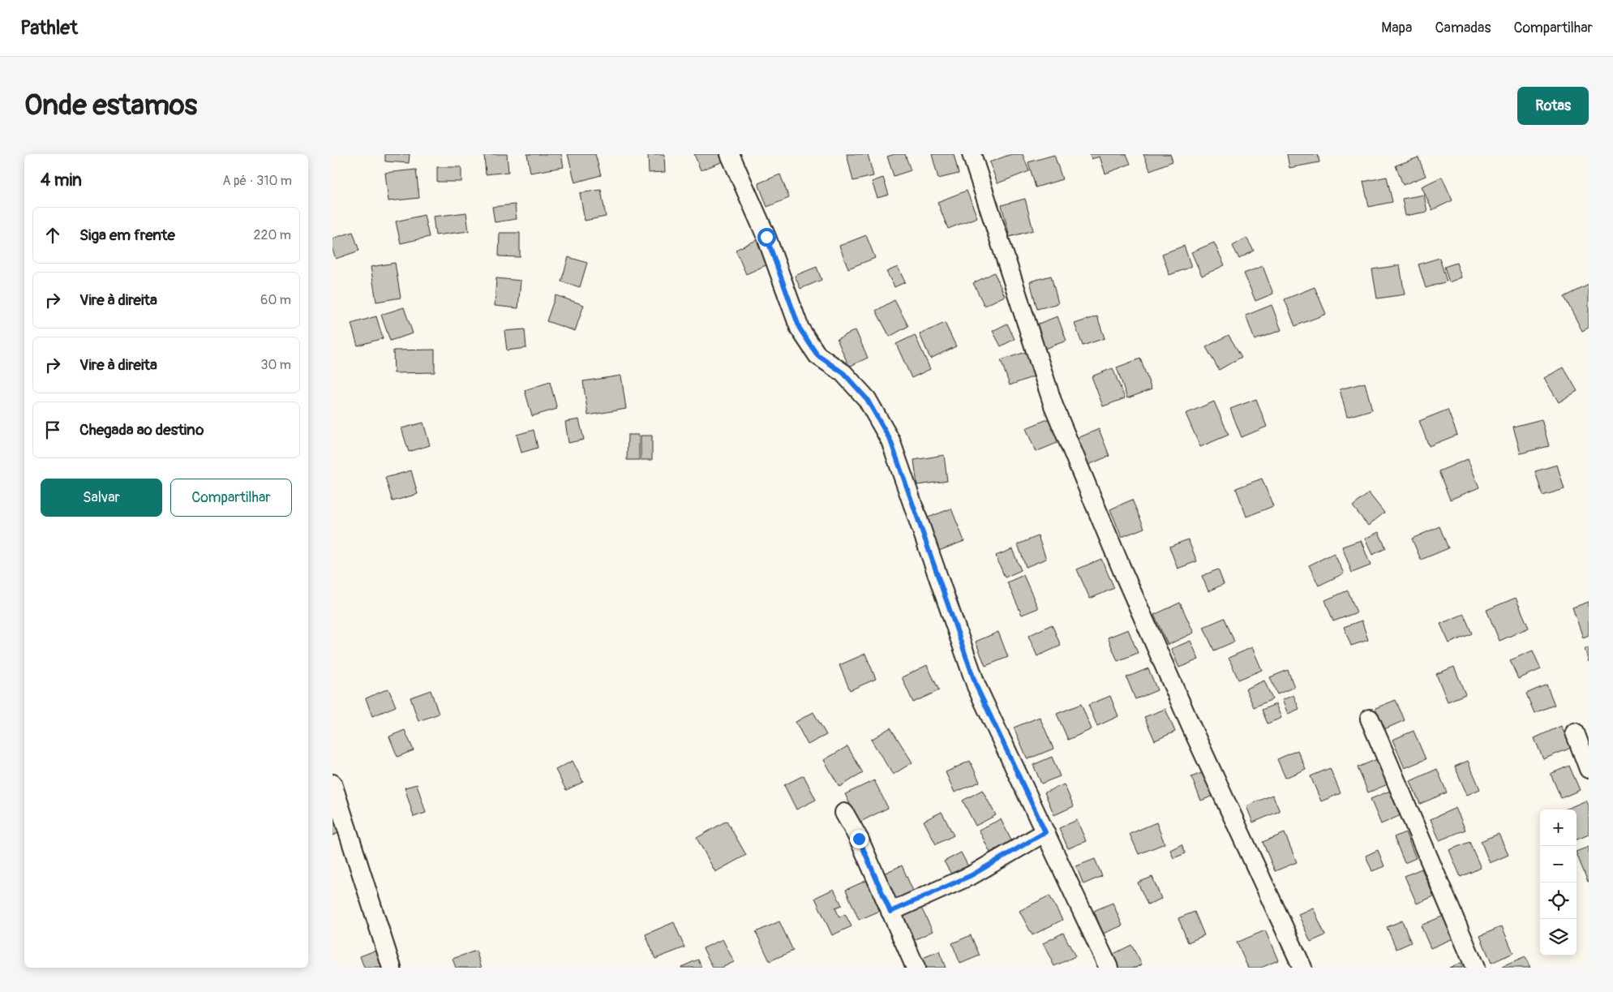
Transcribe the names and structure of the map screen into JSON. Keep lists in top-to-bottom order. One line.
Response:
{"page":{"header":"Pathlet","nav":["Mapa","Camadas","Compartilhar"],"buttons":["Rotas",["Salvar","Compartilhar"]],"title":"Onde estamos","heading":["4 min","A pé · 310 m"],"list":[["Siga em frente","220 m"],["Vire à direita","60 m"],["Vire à direita","30 m"],"Chegada ao destino"],"map_buttons":["+","−"]}}
